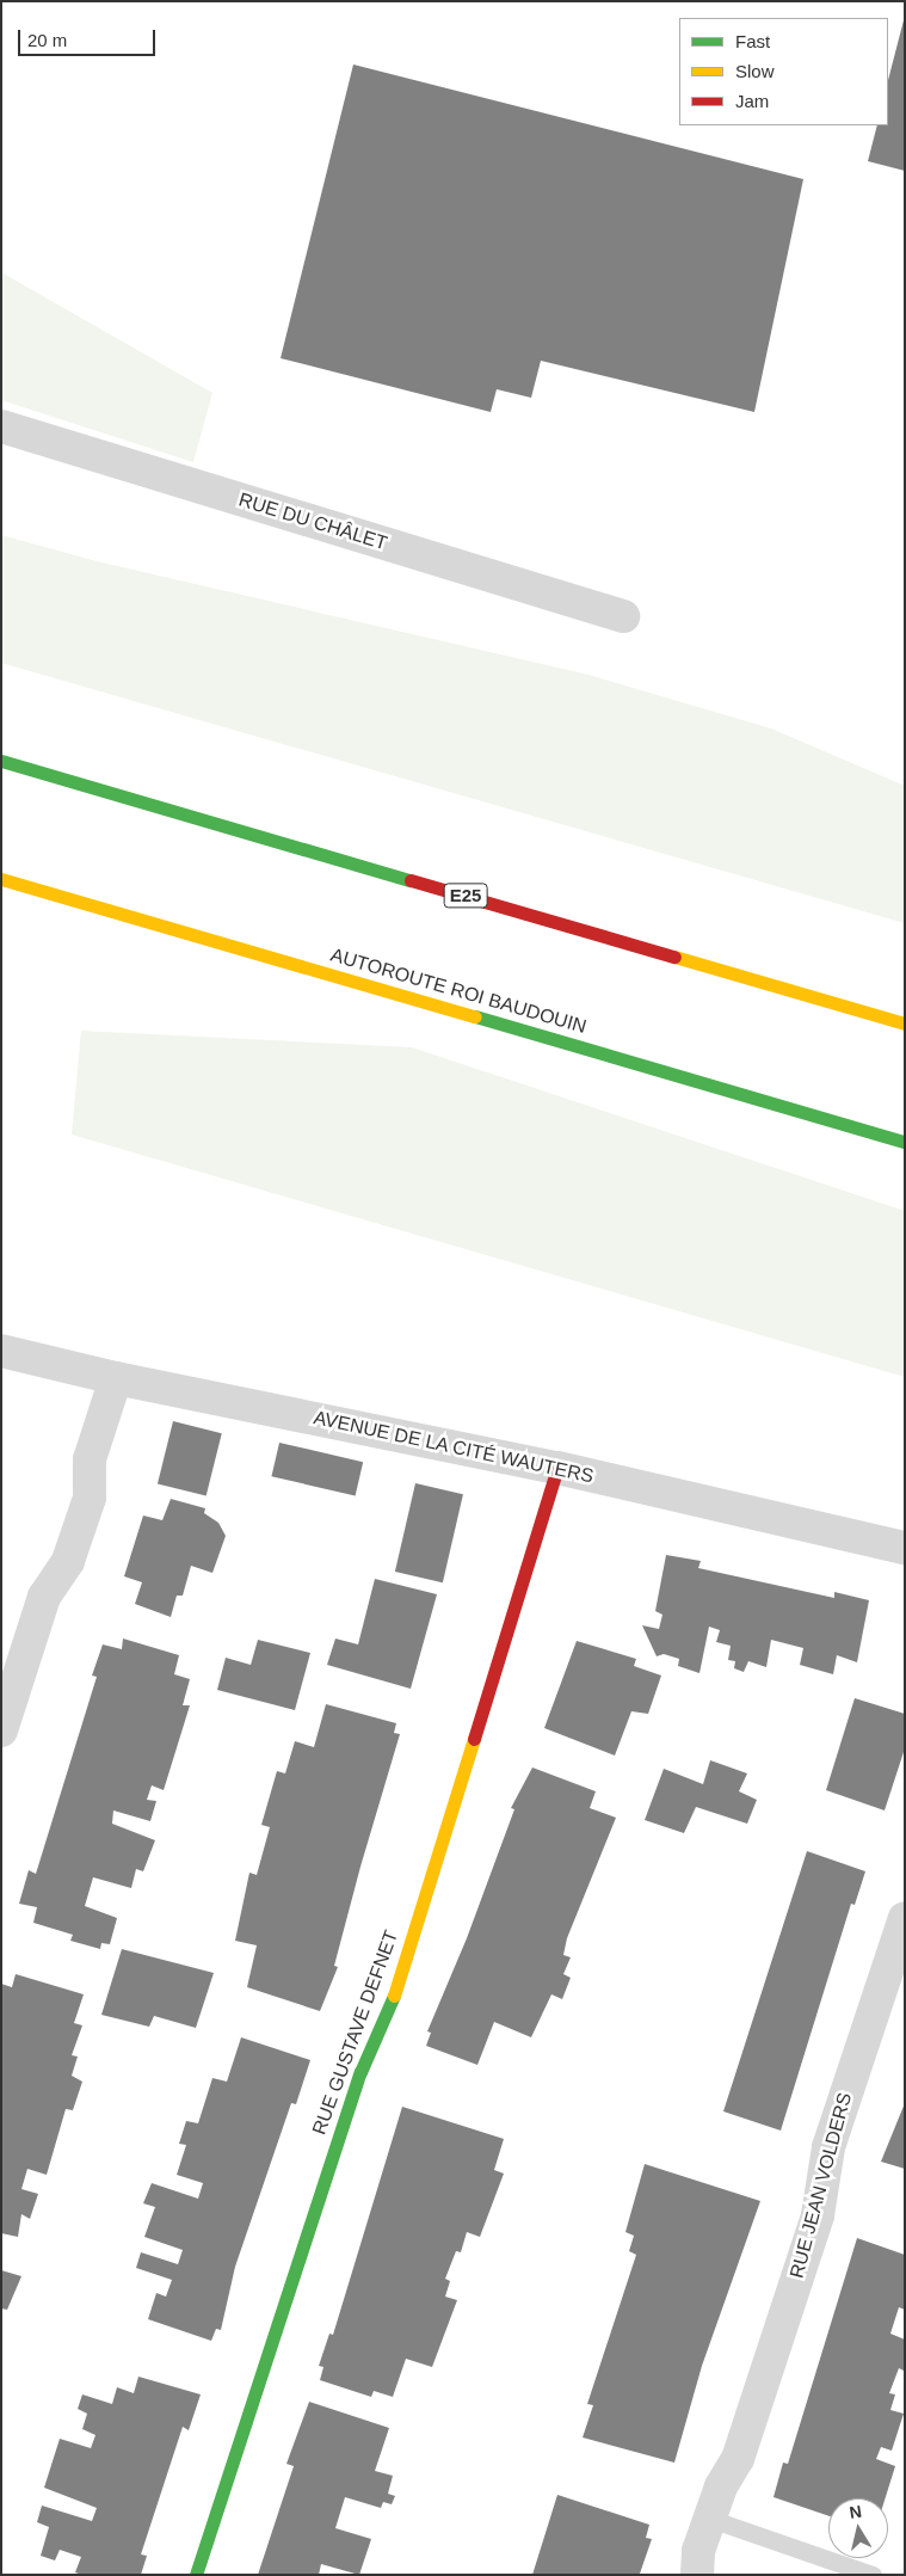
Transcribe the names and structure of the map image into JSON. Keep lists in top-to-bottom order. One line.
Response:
{"streets":{"main road":["E25","AUTOROUTE ROI BAUDOUIN","RUE GUSTAVE DEFNET"],"street":["RUE DU CHÂLET","AVENUE DE LA CITÉ WAUTERS","RUE JEAN VOLDERS"]},"crossings":[["AVENUE DE LA CITÉ WAUTERS","RUE GUSTAVE DEFNET"]],"legend":["Fast","Slow","Jam"],"scale_bar":"20 m","north":"top"}
